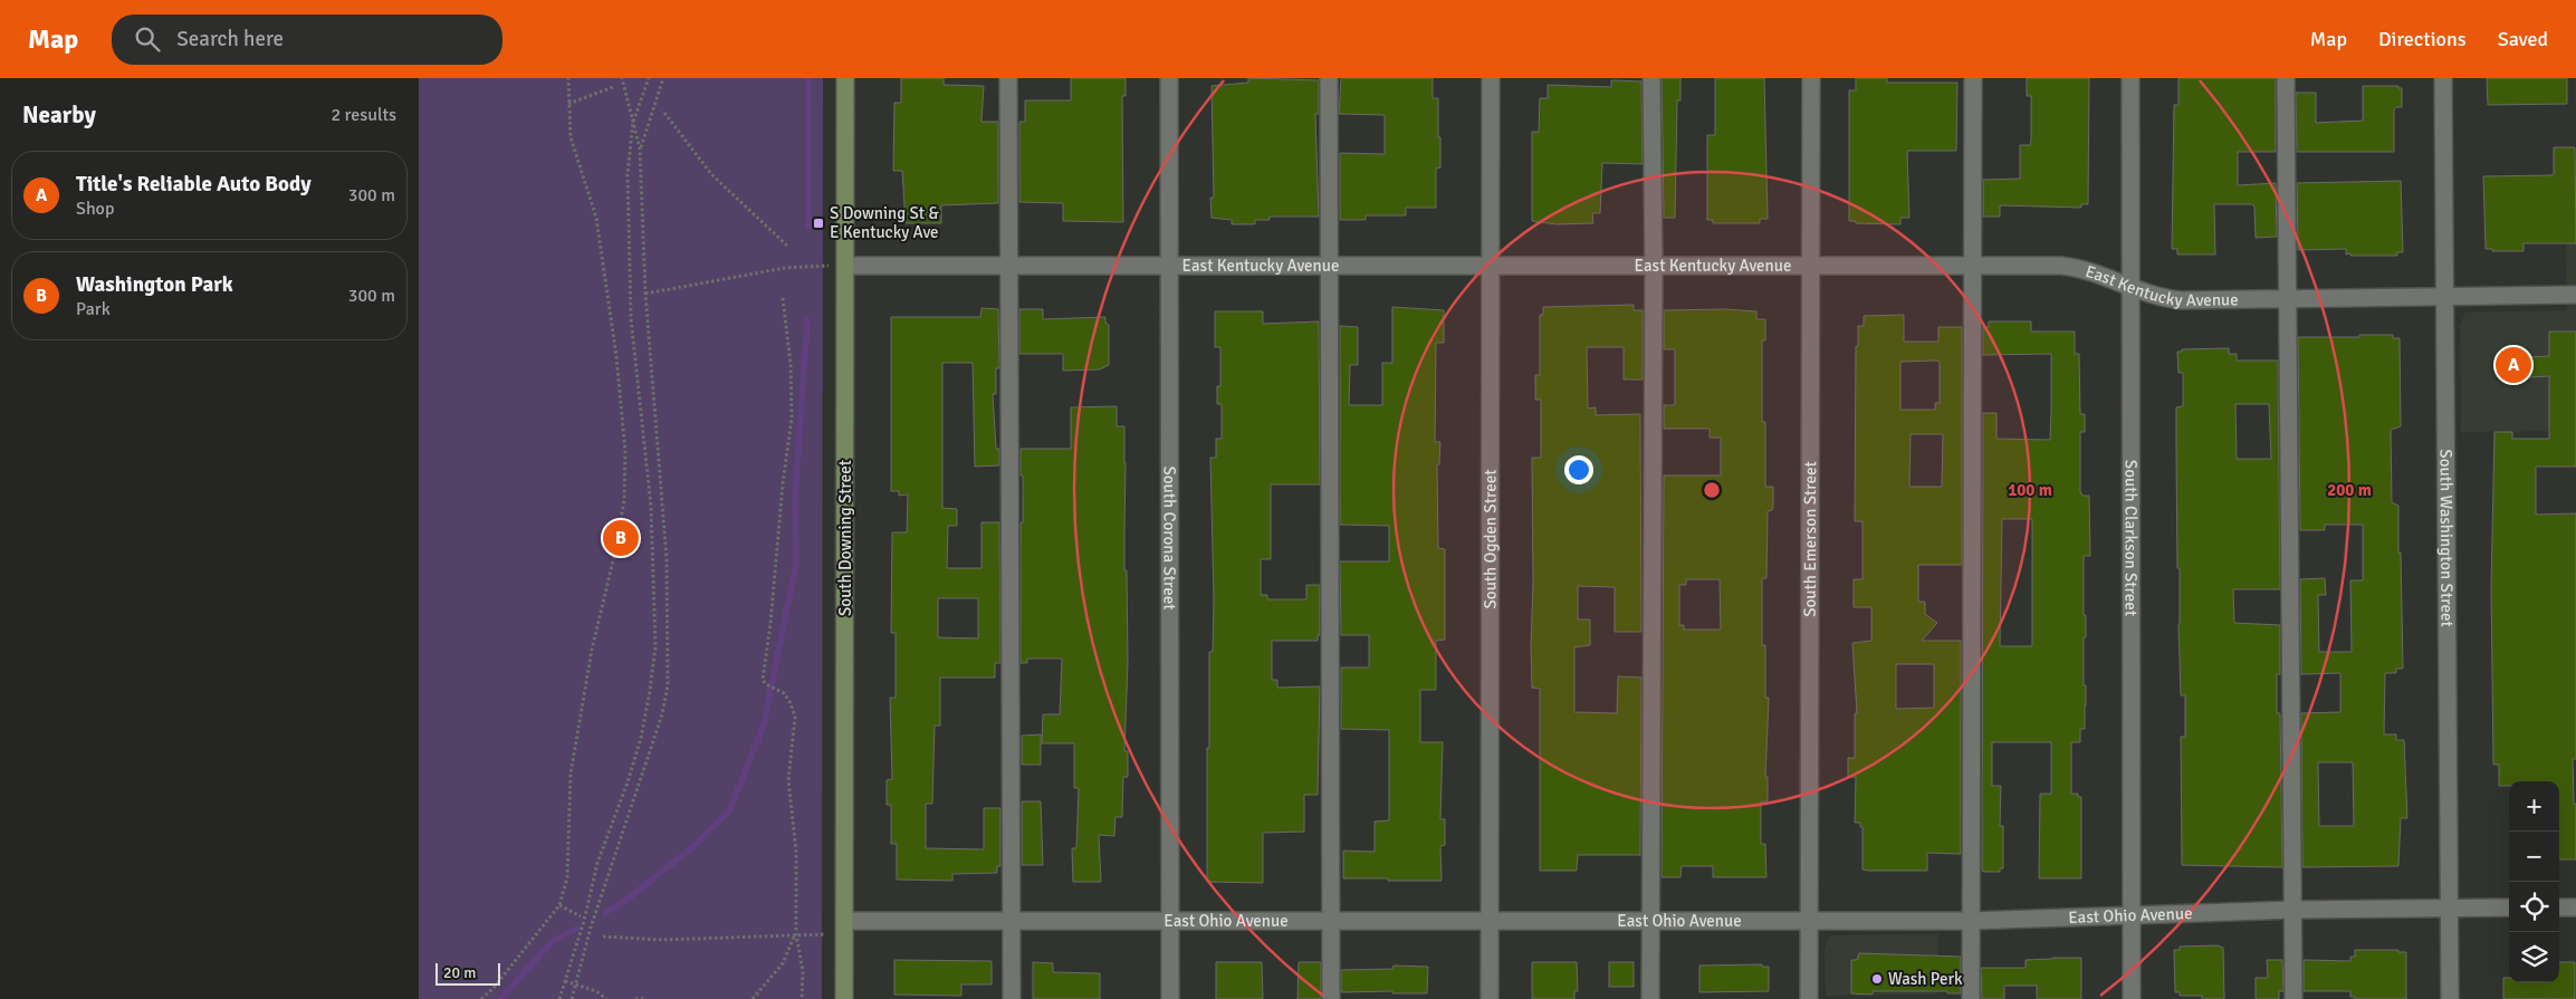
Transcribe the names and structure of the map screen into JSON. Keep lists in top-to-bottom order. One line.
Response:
{"streets":{"main road":["South Downing Street"],"street":["East Kentucky Avenue","South Corona Street","South Ogden Street","South Washington Street","South Emerson Street","South Clarkson Street","East Ohio Avenue"]},"crossings":[["East Kentucky Avenue","South Downing Street"],["East Kentucky Avenue","South Corona Street"],["East Kentucky Avenue","South Ogden Street"],["East Kentucky Avenue","South Washington Street"],["East Kentucky Avenue","South Emerson Street"],["East Kentucky Avenue","South Clarkson Street"],["South Downing Street","East Ohio Avenue"],["South Corona Street","East Ohio Avenue"],["South Ogden Street","East Ohio Avenue"],["South Washington Street","East Ohio Avenue"],["South Emerson Street","East Ohio Avenue"],["South Clarkson Street","East Ohio Avenue"]],"places":{"transit":["S Downing St & E Kentucky Ave"],"other":["Wash Perk"]},"scale_bar":"20 m","page":{"header":"Map","search":"Search here","nav":["Map","Directions","Saved"],"heading":["Nearby","2 results"],"list":[{"mark":"A","name":"Title's Reliable Auto Body","note":"Shop","value":"300 m"},{"mark":"B","name":"Washington Park","note":"Park","value":"300 m"}],"pins":["A","B"],"map_buttons":["+","−"],"scale":"20 m"},"rings":["100 m","200 m"]}
